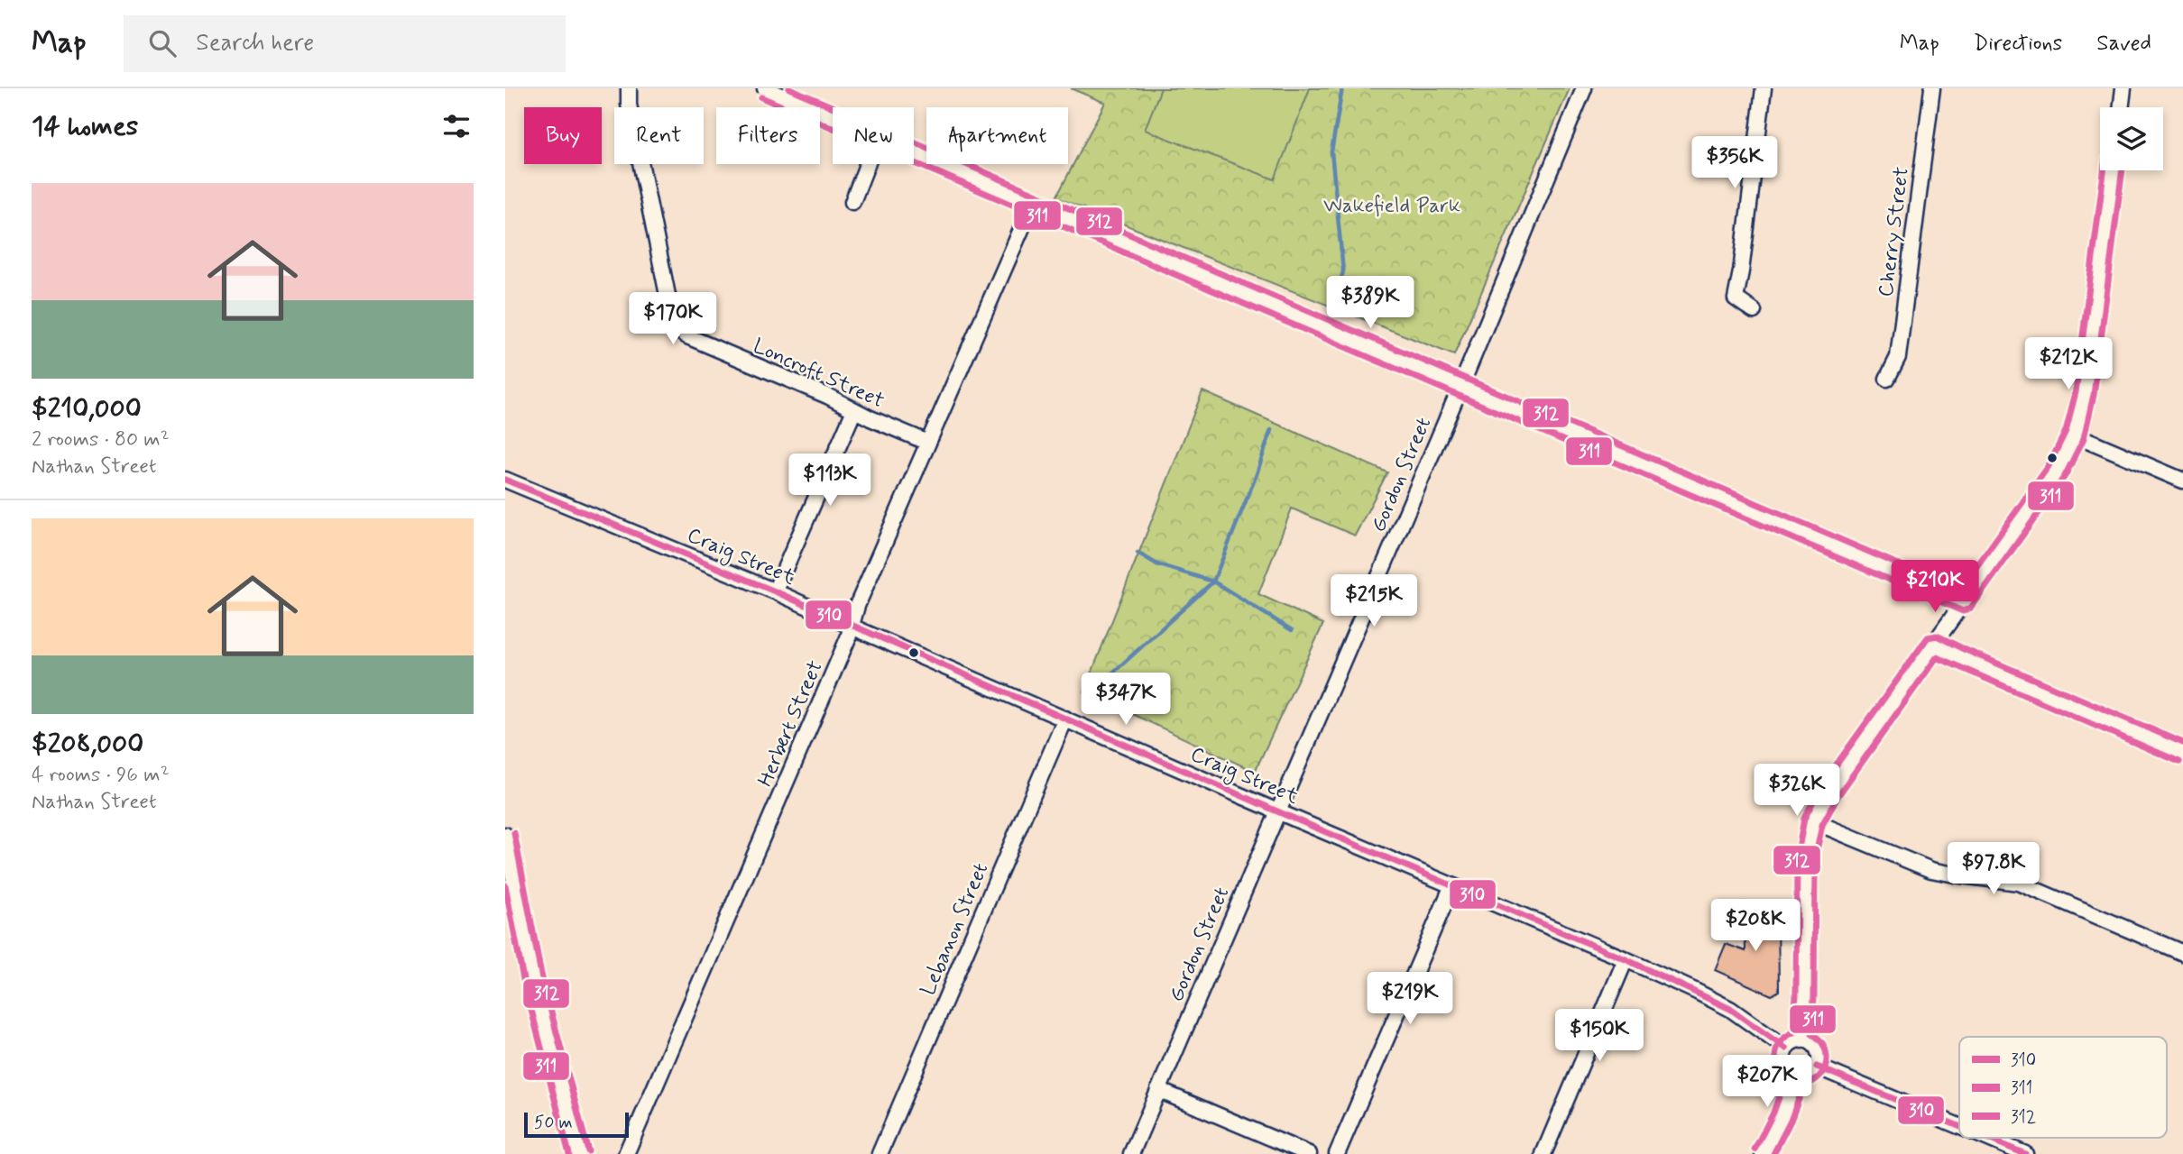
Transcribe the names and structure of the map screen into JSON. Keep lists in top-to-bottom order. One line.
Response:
{"streets":{"street":["Cherry Street","Loncroft Street","Gordon Street","Craig Street","Herbert Street","Lebanon Street"]},"crossings":[["Loncroft Street","Herbert Street"],["Gordon Street","Craig Street"],["Craig Street","Herbert Street"],["Craig Street","Lebanon Street"]],"parks":["Wakefield Park"],"lines":["transit line 312","transit line 311","transit line 310"],"legend":["310","311","312"],"scale_bar":"50 m","page":{"header":"Map","search":"Search here","nav":["Map","Directions","Saved"],"heading":"14 homes","chip":["Buy","Rent","Filters","New","Apartment"],"price":["$356K","$389K","$170K","$212K","$113K","$210K","$215K","$347K","$326K","$97.8K","$208K","$219K","$150K","$207K"],"list":[{"name":"$210,000","note":"2 rooms · 80 m² · Nathan Street"},{"name":"$208,000","note":"4 rooms · 96 m² · Nathan Street"}],"scale":"50 m"}}
